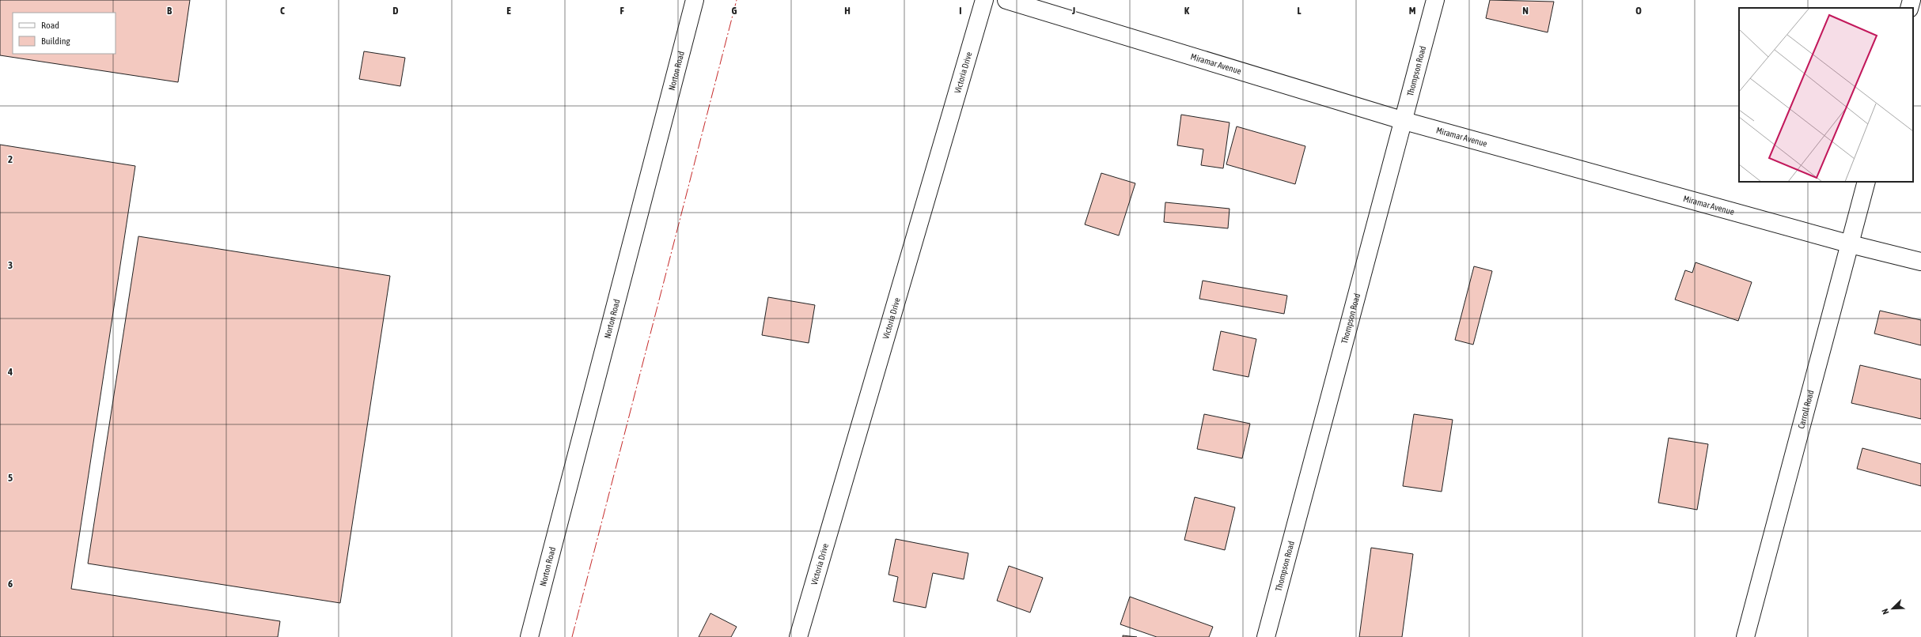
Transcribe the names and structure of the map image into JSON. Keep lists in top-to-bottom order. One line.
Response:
{"streets":{"street":["Miramar Avenue","Norton Road","Thompson Road","Victoria Drive","Carroll Road"]},"crossings":[["Miramar Avenue","Thompson Road"],["Miramar Avenue","Carroll Road"]],"legend":["Road","Building"],"north":"bottom left","grid":{"columns":["B","C","D","E","F","G","H","I","J","K","L","M","N","O"],"rows":["2","3","4","5","6"]}}
